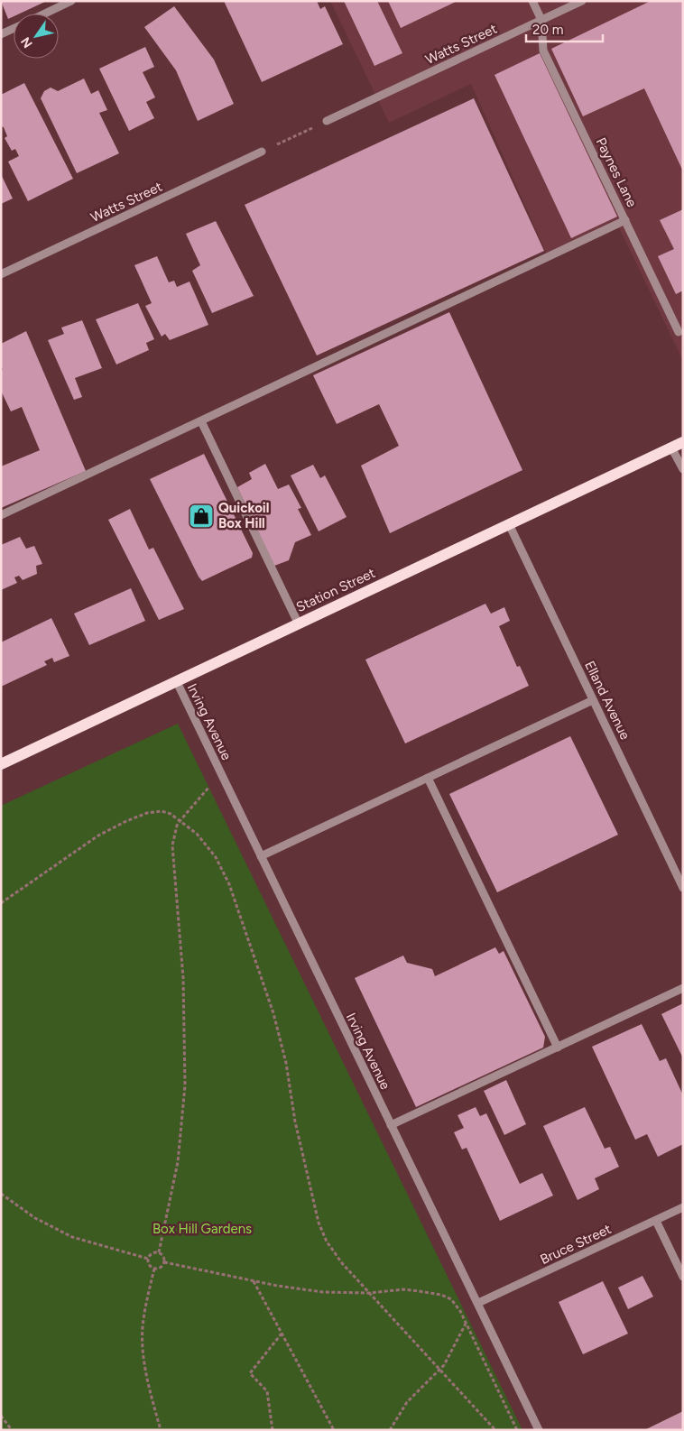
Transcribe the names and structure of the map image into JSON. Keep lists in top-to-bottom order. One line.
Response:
{"streets":{"main road":["Station Street"],"street":["Watts Street","Paynes Lane","Elland Avenue","Irving Avenue","Bruce Street"]},"crossings":[["Watts Street","Paynes Lane"],["Station Street","Elland Avenue"],["Station Street","Irving Avenue"],["Irving Avenue","Bruce Street"]],"parks":["Box Hill Gardens"],"places":{"shop":["Quickoil Box Hill"]},"scale_bar":"20 m","north":"bottom left"}
